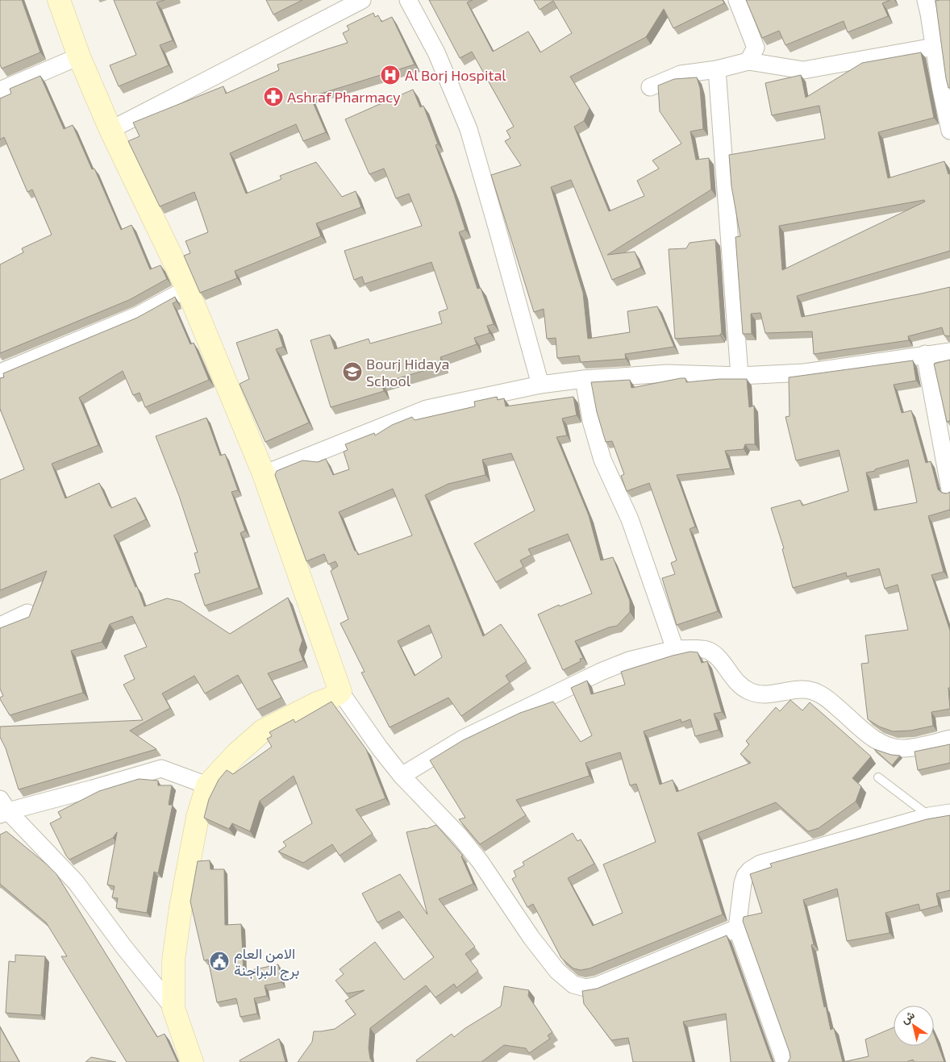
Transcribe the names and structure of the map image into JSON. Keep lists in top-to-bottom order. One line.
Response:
{"places":{"hospital":["Al Borj Hospital"],"pharmacy":["Ashraf Pharmacy"],"school or university":["Bourj Hidaya School"],"public building":["الامن العام برج البراجنة"]},"north":"top left"}
